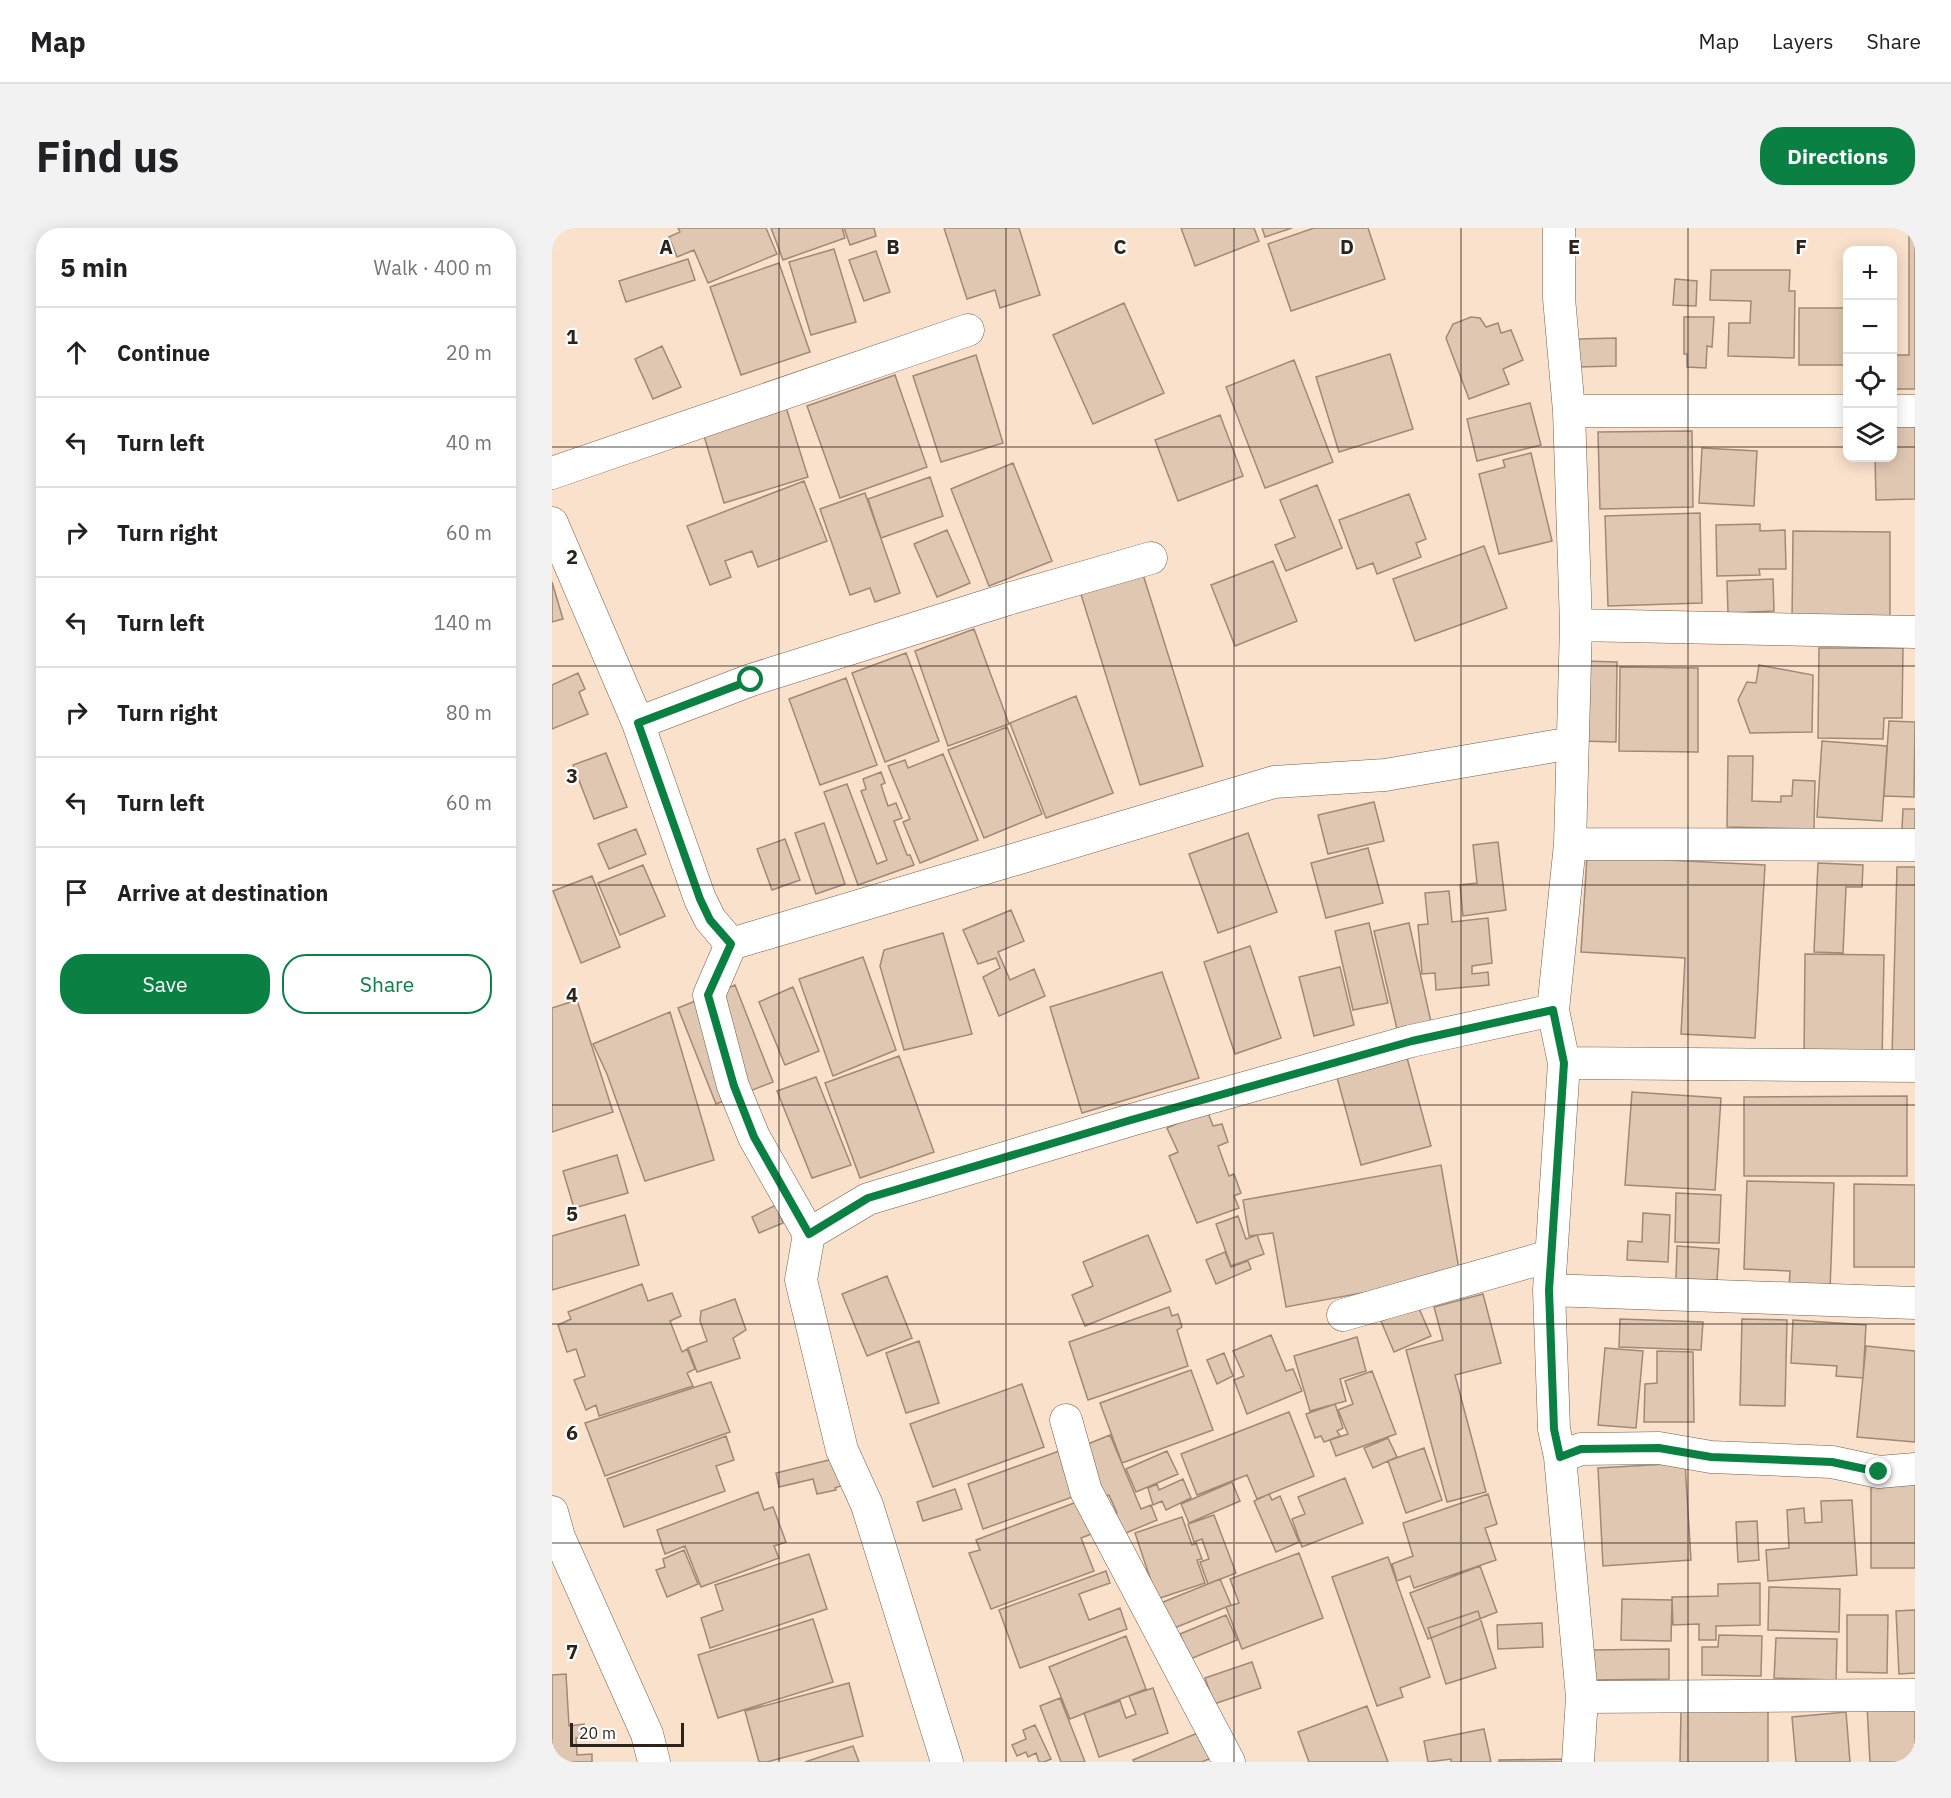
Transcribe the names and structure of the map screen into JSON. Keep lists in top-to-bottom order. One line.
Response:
{"scale_bar":"20 m","page":{"header":"Map","nav":["Map","Layers","Share"],"buttons":["Directions",["Save","Share"]],"title":"Find us","heading":["5 min","Walk · 400 m"],"map_buttons":["+","−"],"list":[["Continue","20 m"],["Turn left","40 m"],["Turn right","60 m"],["Turn left","140 m"],["Turn right","80 m"],["Turn left","60 m"],"Arrive at destination"],"scale":"20 m"},"grid":{"columns":["A","B","C","D","E","F"],"rows":["1","2","3","4","5","6","7"]}}
